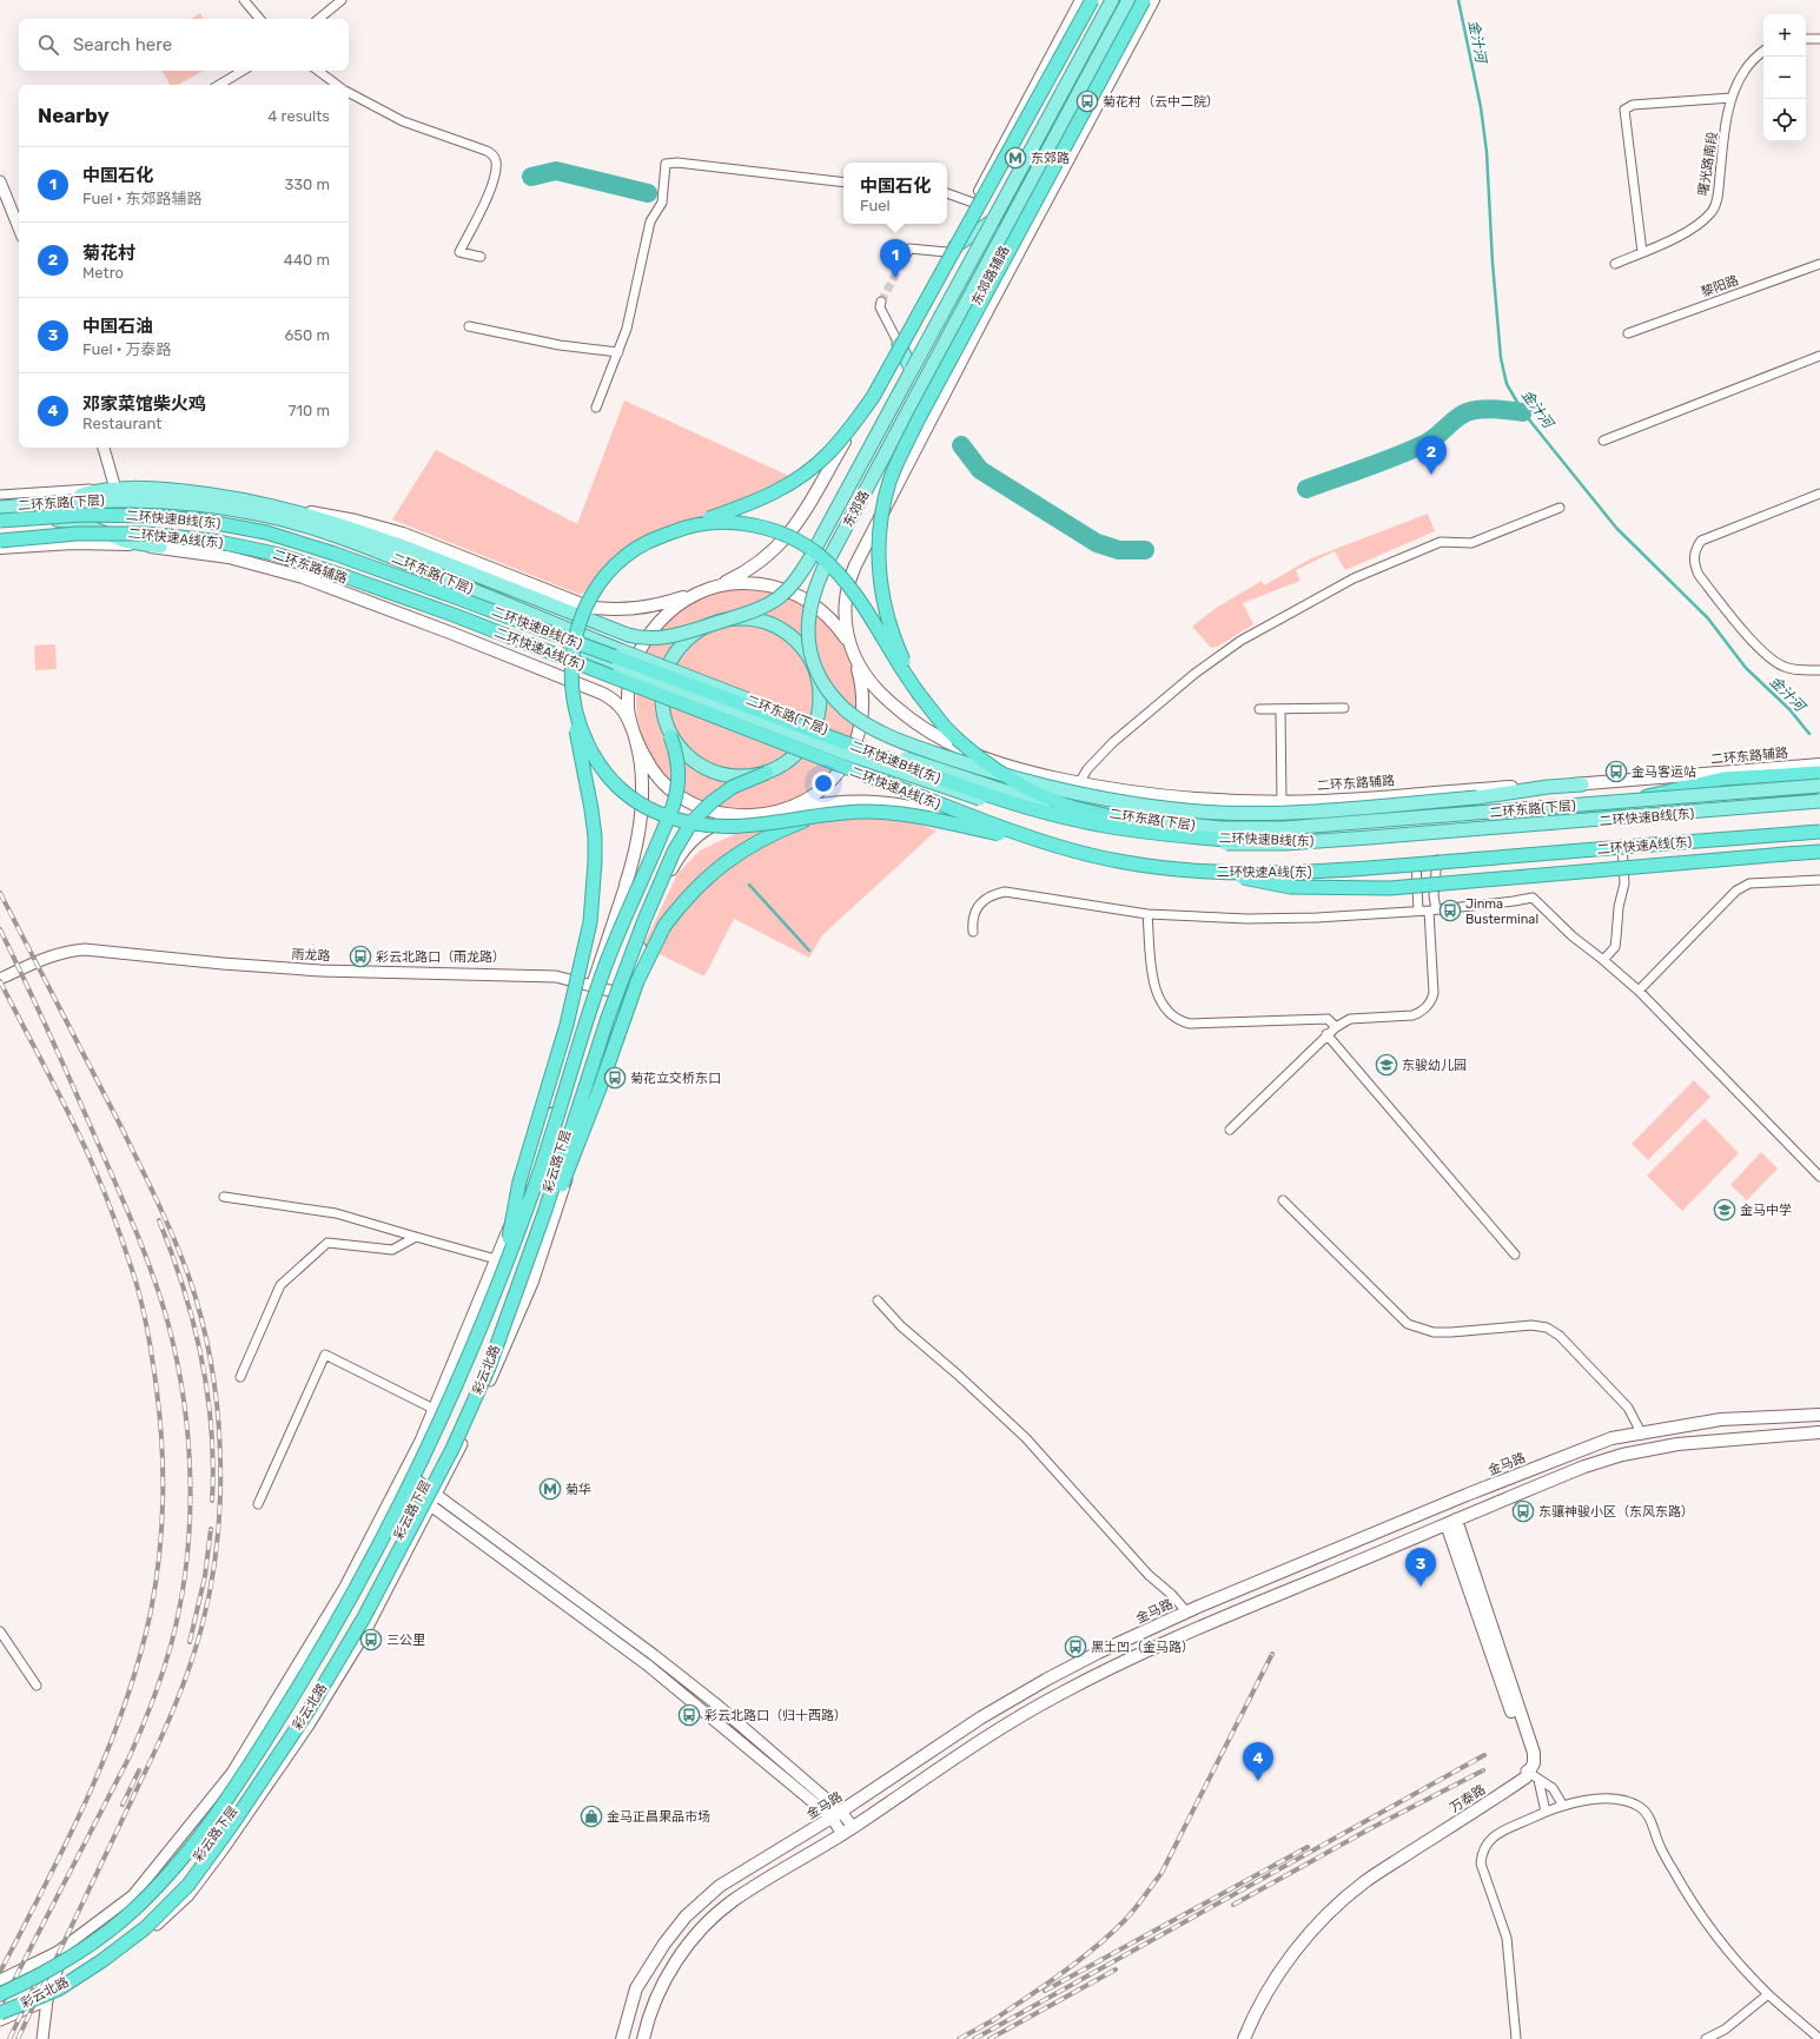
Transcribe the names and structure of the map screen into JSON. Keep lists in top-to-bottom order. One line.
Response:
{"streets":{"highway":["二环快速B线(东)","二环快速A线(东)","彩云北路"],"main road":["东郊路辅路","二环东路(下层)","东郊路","二环东路辅路","金马路","万泰路"],"street":["曙光路南段","黎阳路","雨龙路","彩云路下层"]},"crossings":[["东郊路辅路","二环东路辅路"],["二环东路(下层)","二环快速B线(东)"],["雨龙路","彩云路下层"]],"water":["金汁河"],"places":{"bus stop":["菊花村（云中二院）","金马客运站","Jinma Busterminal","彩云北路口（雨龙路）","菊花立交桥东口","东骧神骏小区（东风东路）","三公里","黑土凹（金马路）","彩云北路口（归十西路）"],"metro station":["东郊路","菊华"],"school or university":["东骏幼儿园","金马中学"],"shop":["金马正昌果品市场"]},"page":{"map_buttons":["+","−"],"search":"Search here","heading":["Nearby","4 results"],"list":[{"mark":"1","name":"中国石化","note":"Fuel · 东郊路辅路","value":"330 m"},{"mark":"2","name":"菊花村","note":"Metro","value":"440 m"},{"mark":"3","name":"中国石油","note":"Fuel · 万泰路","value":"650 m"},{"mark":"4","name":"邓家菜馆柴火鸡","note":"Restaurant","value":"710 m"}],"popup":["中国石化","Fuel"],"pins":["1","2","3","4"]}}
